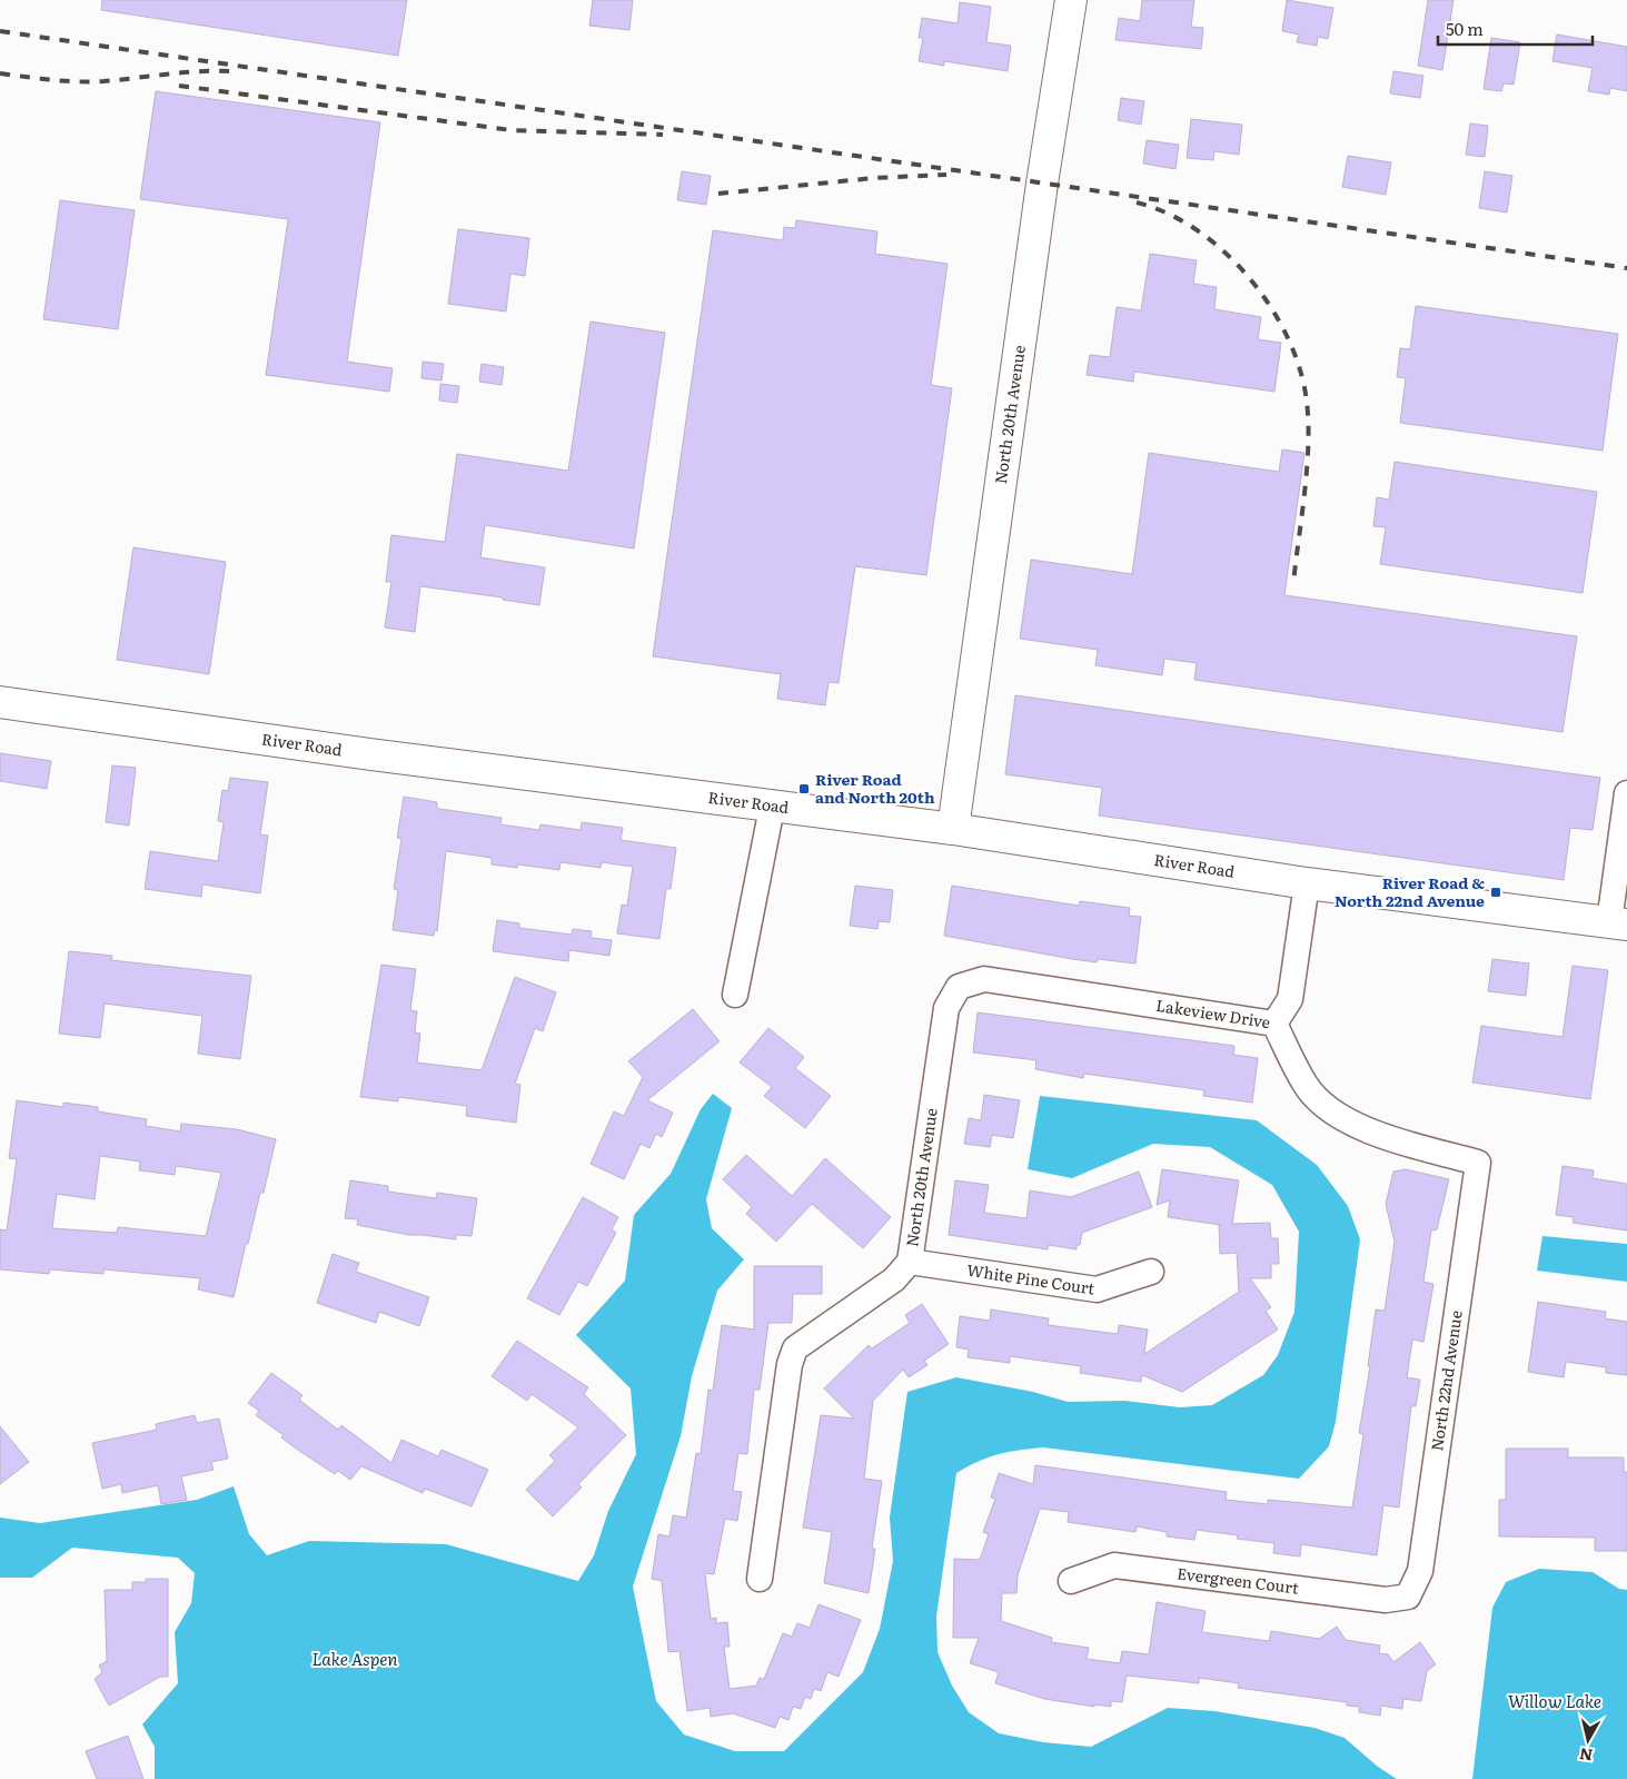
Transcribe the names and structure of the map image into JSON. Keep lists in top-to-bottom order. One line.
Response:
{"streets":{"street":["North 20th Avenue","River Road","Lakeview Drive","White Pine Court","North 22nd Avenue","Evergreen Court"]},"crossings":[["North 20th Avenue","River Road"],["North 20th Avenue","Lakeview Drive"],["North 20th Avenue","White Pine Court"],["Lakeview Drive","North 22nd Avenue"],["North 22nd Avenue","Evergreen Court"]],"water":["Lake Aspen","Willow Lake"],"places":{"transit":["River Road and North 20th","River Road & North 22nd Avenue"]},"scale_bar":"50 m","north":"bottom"}
